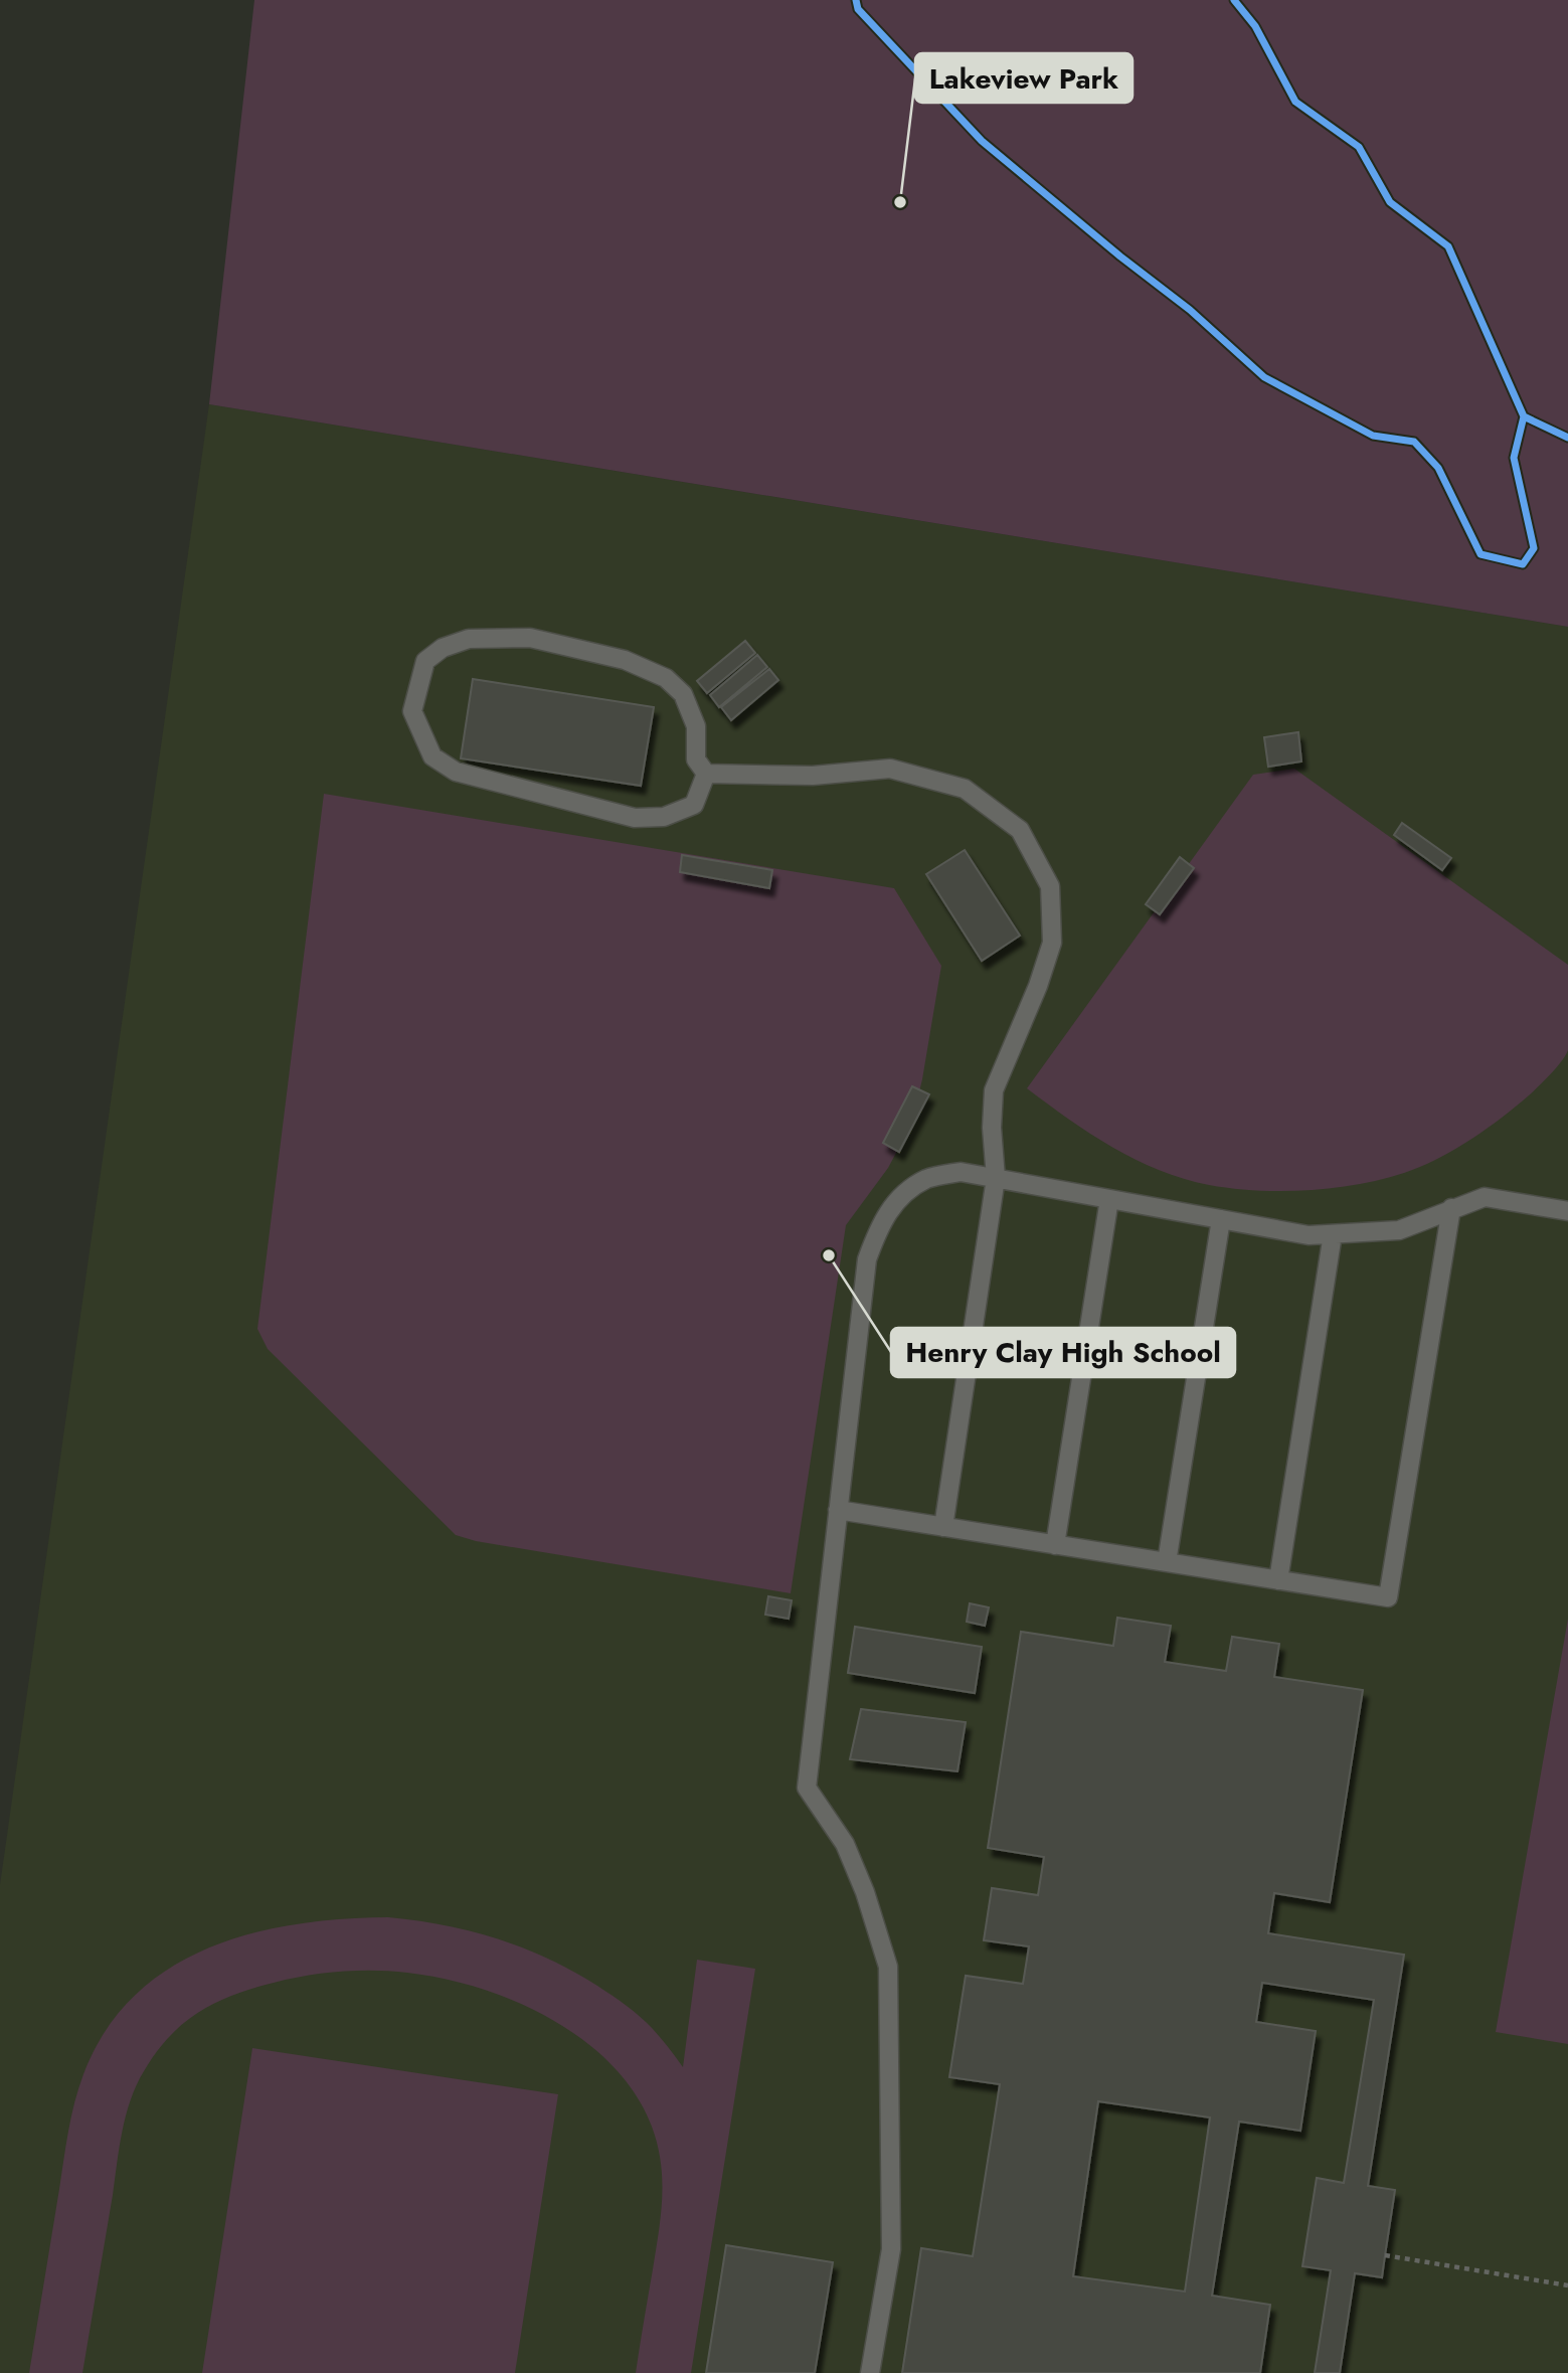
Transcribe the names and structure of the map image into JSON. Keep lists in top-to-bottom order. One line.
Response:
{"places":["Lakeview Park","Henry Clay High School"]}
